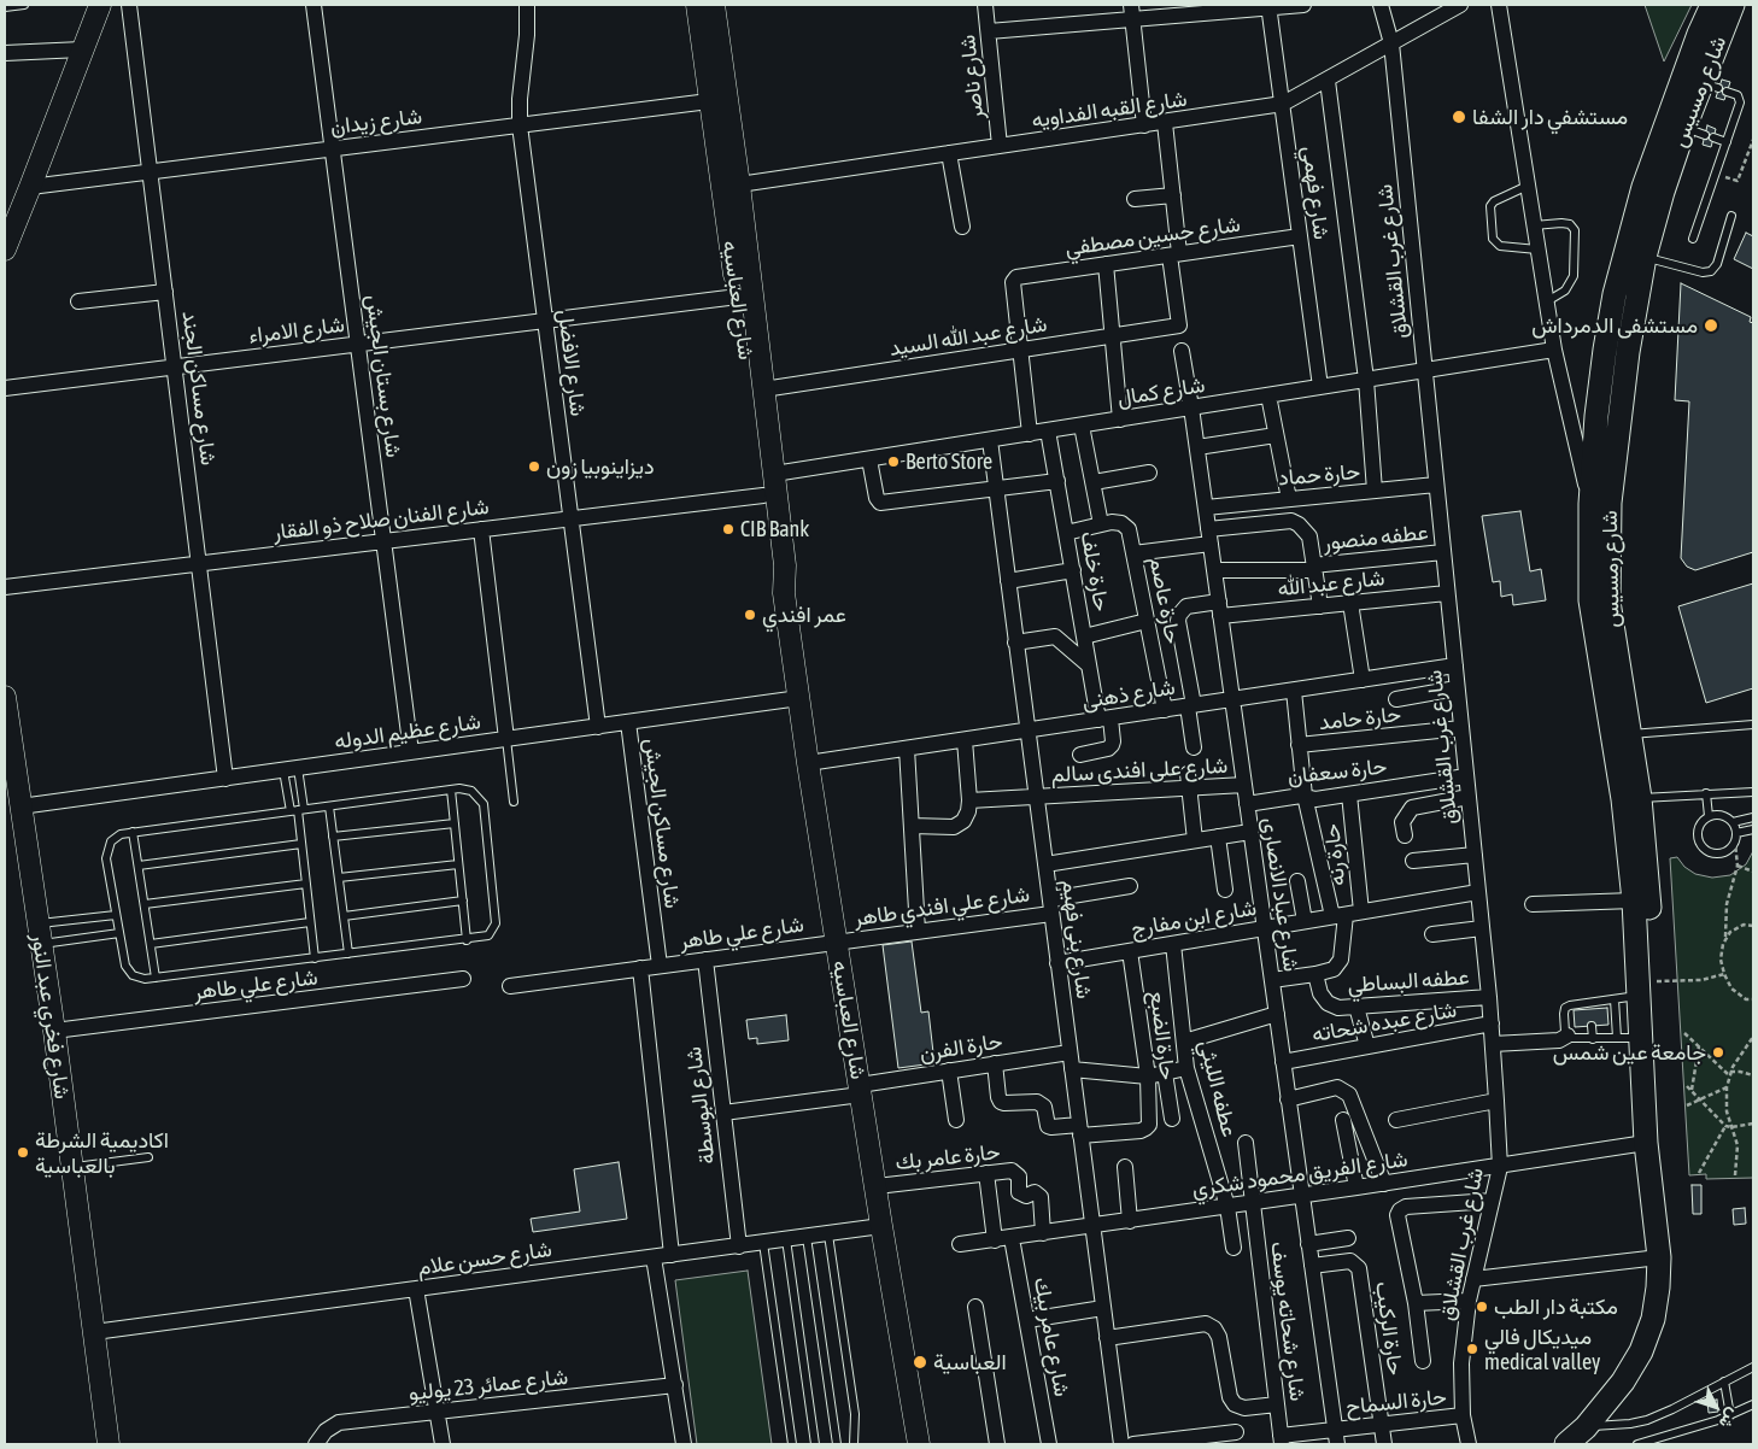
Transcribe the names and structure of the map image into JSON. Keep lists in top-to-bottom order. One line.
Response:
{"streets":{"main road":["شارع رمسيس","شارع العباسيه","شارع فخري عبد النور"],"street":["شارع ناصر","شارع القبه الفداويه","شارع زيدان","شارع فهمي","شارع حسين مصطفي","شارع غرب القشلاق","شارع الامراء","شارع عبد الله السيد","شارع الافضل","شارع بستان الجيش","شارع مساكن الجند","شارع كمال","حارة حماد","شارع الفنان صلاح ذو الفقار","عطفه منصور","حارة خلف","شارع عبد الله","حارة عاصم","شارع ذهنى","حارة حامد","شارع عظيم الدوله","شارع على افندى سالم","حارة سعفان","شارع مساكن الجيش","حارة رنه","شارع عباد الانصارى","شارع علي افندي طاهر","شارع ابن مفارج","شارع علي طاهر","شارع بنى فهيم","عطفه البساطي","شارع عبده شحاته","حارة الضبع","حارة الفرن","عطفه الليثي","شارع البوسطة","حارة عامر بك","شارع الفريق محمود شكري","شارع حسن علام","شارع شحاته يوسف","حارة الركيب","شارع عامر بيك","شارع عمائر 23 يوليو","حارة السماح"]},"crossings":[["شارع ناصر","شارع القبه الفداويه"],["شارع رمسيس","شارع كمال"],["شارع رمسيس","شارع الفريق محمود شكري"],["شارع القبه الفداويه","شارع فهمي"],["شارع القبه الفداويه","شارع غرب القشلاق"],["شارع القبه الفداويه","شارع العباسيه"],["شارع زيدان","شارع العباسيه"],["شارع زيدان","شارع الافضل"],["شارع زيدان","شارع بستان الجيش"],["شارع زيدان","شارع مساكن الجند"],["شارع فهمي","شارع حسين مصطفي"],["شارع فهمي","شارع كمال"],["شارع حسين مصطفي","شارع عبد الله السيد"],["شارع غرب القشلاق","شارع كمال"],["شارع غرب القشلاق","حارة حماد"],["شارع غرب القشلاق","عطفه منصور"],["شارع غرب القشلاق","شارع عبد الله"],["شارع غرب القشلاق","شارع ذهنى"],["شارع غرب القشلاق","حارة حامد"],["شارع غرب القشلاق","حارة سعفان"],["شارع غرب القشلاق","شارع ابن مفارج"],["شارع غرب القشلاق","عطفه البساطي"],["شارع غرب القشلاق","شارع عبده شحاته"],["شارع غرب القشلاق","شارع الفريق محمود شكري"],["شارع غرب القشلاق","حارة السماح"],["شارع العباسيه","شارع الامراء"],["شارع العباسيه","شارع عبد الله السيد"],["شارع العباسيه","شارع كمال"],["شارع العباسيه","شارع الفنان صلاح ذو الفقار"],["شارع العباسيه","شارع ذهنى"],["شارع العباسيه","شارع عظيم الدوله"],["شارع العباسيه","شارع علي افندي طاهر"],["شارع العباسيه","شارع علي طاهر"],["شارع العباسيه","حارة الفرن"],["شارع العباسيه","حارة عامر بك"],["شارع العباسيه","شارع حسن علام"],["شارع الامراء","شارع الافضل"],["شارع الامراء","شارع بستان الجيش"],["شارع الامراء","شارع مساكن الجند"],["شارع الافضل","شارع الفنان صلاح ذو الفقار"],["شارع الافضل","شارع عظيم الدوله"],["شارع بستان الجيش","شارع الفنان صلاح ذو الفقار"],["شارع بستان الجيش","شارع عظيم الدوله"],["شارع مساكن الجند","شارع الفنان صلاح ذو الفقار"],["شارع مساكن الجند","شارع عظيم الدوله"],["شارع كمال","حارة خلف"],["شارع كمال","شارع عباد الانصارى"],["شارع كمال","شارع بنى فهيم"],["حارة حماد","شارع عباد الانصارى"],["عطفه منصور","شارع عباد الانصارى"],["حارة خلف","حارة عاصم"],["حارة خلف","شارع ذهنى"],["شارع عبد الله","شارع ذهنى"],["شارع عبد الله","شارع عباد الانصارى"],["حارة عاصم","شارع ذهنى"],["شارع ذهنى","شارع عباد الانصارى"],["شارع ذهنى","شارع بنى فهيم"],["شارع عظيم الدوله","شارع مساكن الجيش"],["شارع عظيم الدوله","شارع فخري عبد النور"],["شارع على افندى سالم","شارع عباد الانصارى"],["شارع على افندى سالم","شارع بنى فهيم"],["حارة سعفان","حارة رنه"],["حارة سعفان","شارع عباد الانصارى"],["شارع مساكن الجيش","شارع علي طاهر"],["حارة رنه","شارع ابن مفارج"],["شارع عباد الانصارى","شارع ابن مفارج"],["شارع عباد الانصارى","شارع عبده شحاته"],["شارع عباد الانصارى","شارع الفريق محمود شكري"],["شارع عباد الانصارى","حارة الركيب"],["شارع عباد الانصارى","حارة السماح"],["شارع علي افندي طاهر","شارع علي طاهر"],["شارع علي افندي طاهر","شارع بنى فهيم"],["شارع ابن مفارج","شارع بنى فهيم"],["شارع ابن مفارج","حارة الضبع"],["شارع ابن مفارج","عطفه الليثي"],["شارع علي طاهر","شارع فخري عبد النور"],["شارع علي طاهر","شارع البوسطة"],["شارع بنى فهيم","حارة الضبع"],["شارع بنى فهيم","حارة الفرن"],["شارع بنى فهيم","شارع الفريق محمود شكري"],["شارع فخري عبد النور","شارع حسن علام"],["حارة الفرن","شارع البوسطة"],["عطفه الليثي","شارع الفريق محمود شكري"],["شارع البوسطة","شارع حسن علام"],["حارة عامر بك","شارع الفريق محمود شكري"],["شارع الفريق محمود شكري","شارع شحاته يوسف"],["شارع الفريق محمود شكري","شارع عامر بيك"],["شارع شحاته يوسف","حارة السماح"],["حارة الركيب","حارة السماح"]],"places":["مستشفي دار الشفا","مستشفى الدمرداش","Berto Store","ديزاينوبيا زون","CIB Bank","عمر افندي","جامعة عين شمس","اكاديمية الشرطة بالعباسية","مكتبة دار الطب","ميديكال فالي medical valley","العباسية"],"north":"bottom right"}
